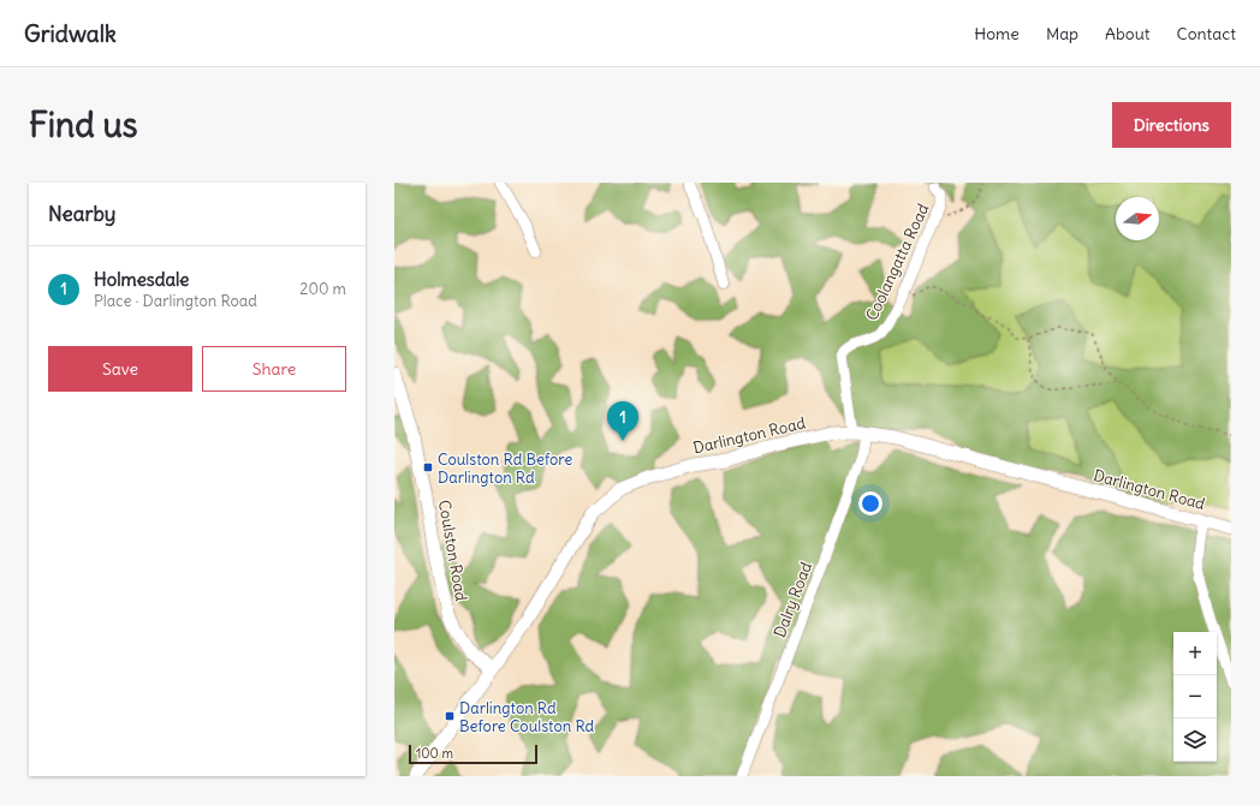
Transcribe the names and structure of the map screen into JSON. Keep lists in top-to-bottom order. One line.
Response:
{"streets":{"street":["Coolangatta Road","Darlington Road","Coulston Road","Dalry Road"]},"crossings":[["Coolangatta Road","Dalry Road"],["Darlington Road","Coulston Road"],["Darlington Road","Dalry Road"]],"places":{"transit":["Coulston Rd Before Darlington Rd","Darlington Rd Before Coulston Rd"]},"scale_bar":"100 m","north":"right","page":{"header":"Gridwalk","nav":["Home","Map","About","Contact"],"buttons":["Directions",["Save","Share"]],"title":"Find us","heading":"Nearby","list":[{"mark":"1","name":"Holmesdale","note":"Place · Darlington Road","value":"200 m"}],"pins":"1","map_buttons":["+","−"],"scale":"100 m"}}
